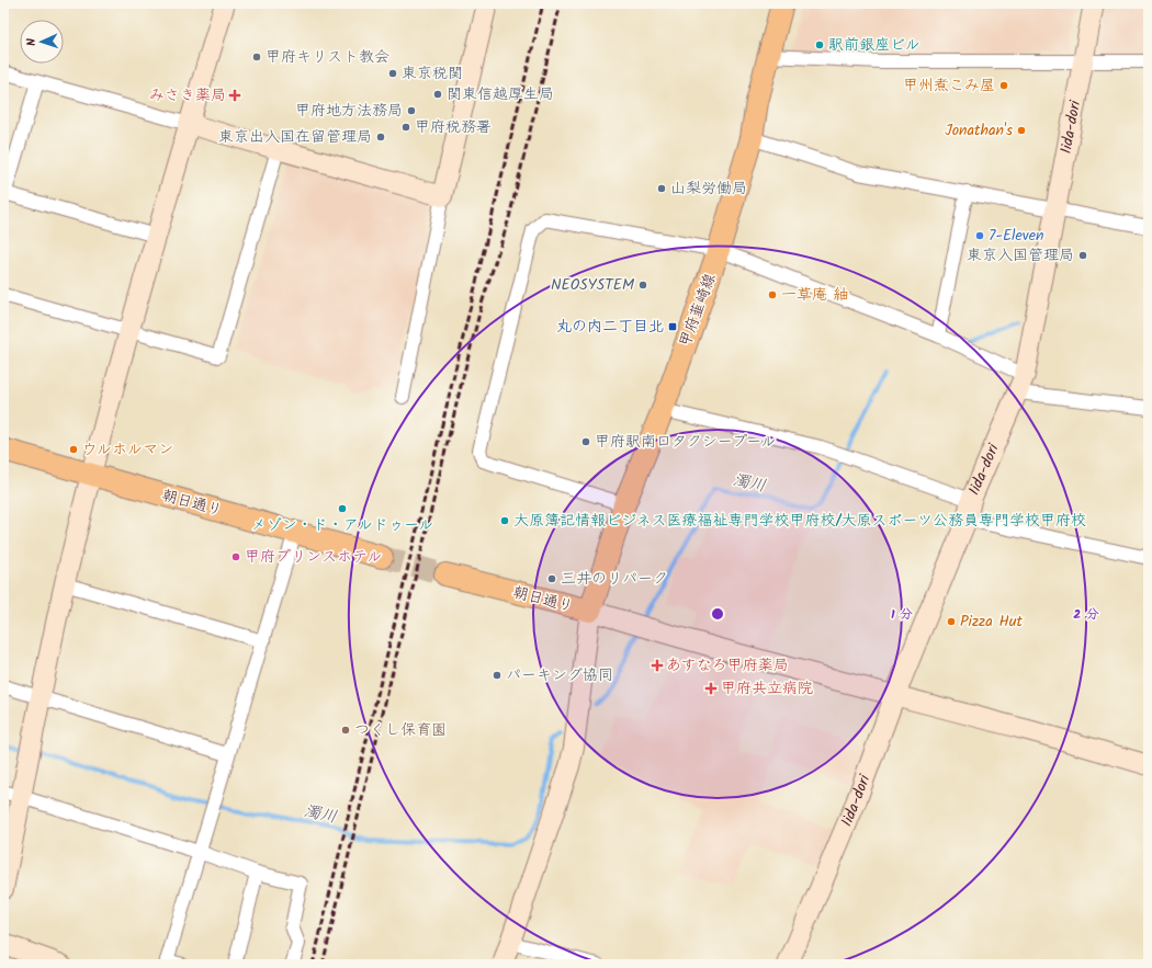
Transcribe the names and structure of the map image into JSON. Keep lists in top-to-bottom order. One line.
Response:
{"streets":{"main road":["甲府韮崎線","朝日通り"],"street":["Iida-dori"]},"crossings":[["甲府韮崎線","朝日通り"]],"water":["濁川"],"places":{"other":["駅前銀座ビル","甲府キリスト教会","東京税関","甲州煮こみ屋","関東信越厚生局","甲府地方法務局","甲府税務署","Jonathan's","東京出入国在留管理局","山梨労働局","7-Eleven","東京入国管理局","NEOSYSTEM","一草庵 紬","甲府駅南口タクシープール","ウルホルマン","メゾン・ド・アルドゥール","大原簿記情報ビジネス医療福祉専門学校甲府校/大原スポーツ公務員専門学校甲府校","甲府プリンスホテル","三井のリパーク","Pizza Hut","パーキング協同","つくし保育園"],"health":["みさき薬局","あすなろ甲府薬局","甲府共立病院"],"transit":["丸の内二丁目北"]},"north":"left","rings":["1 分","2 分"]}
